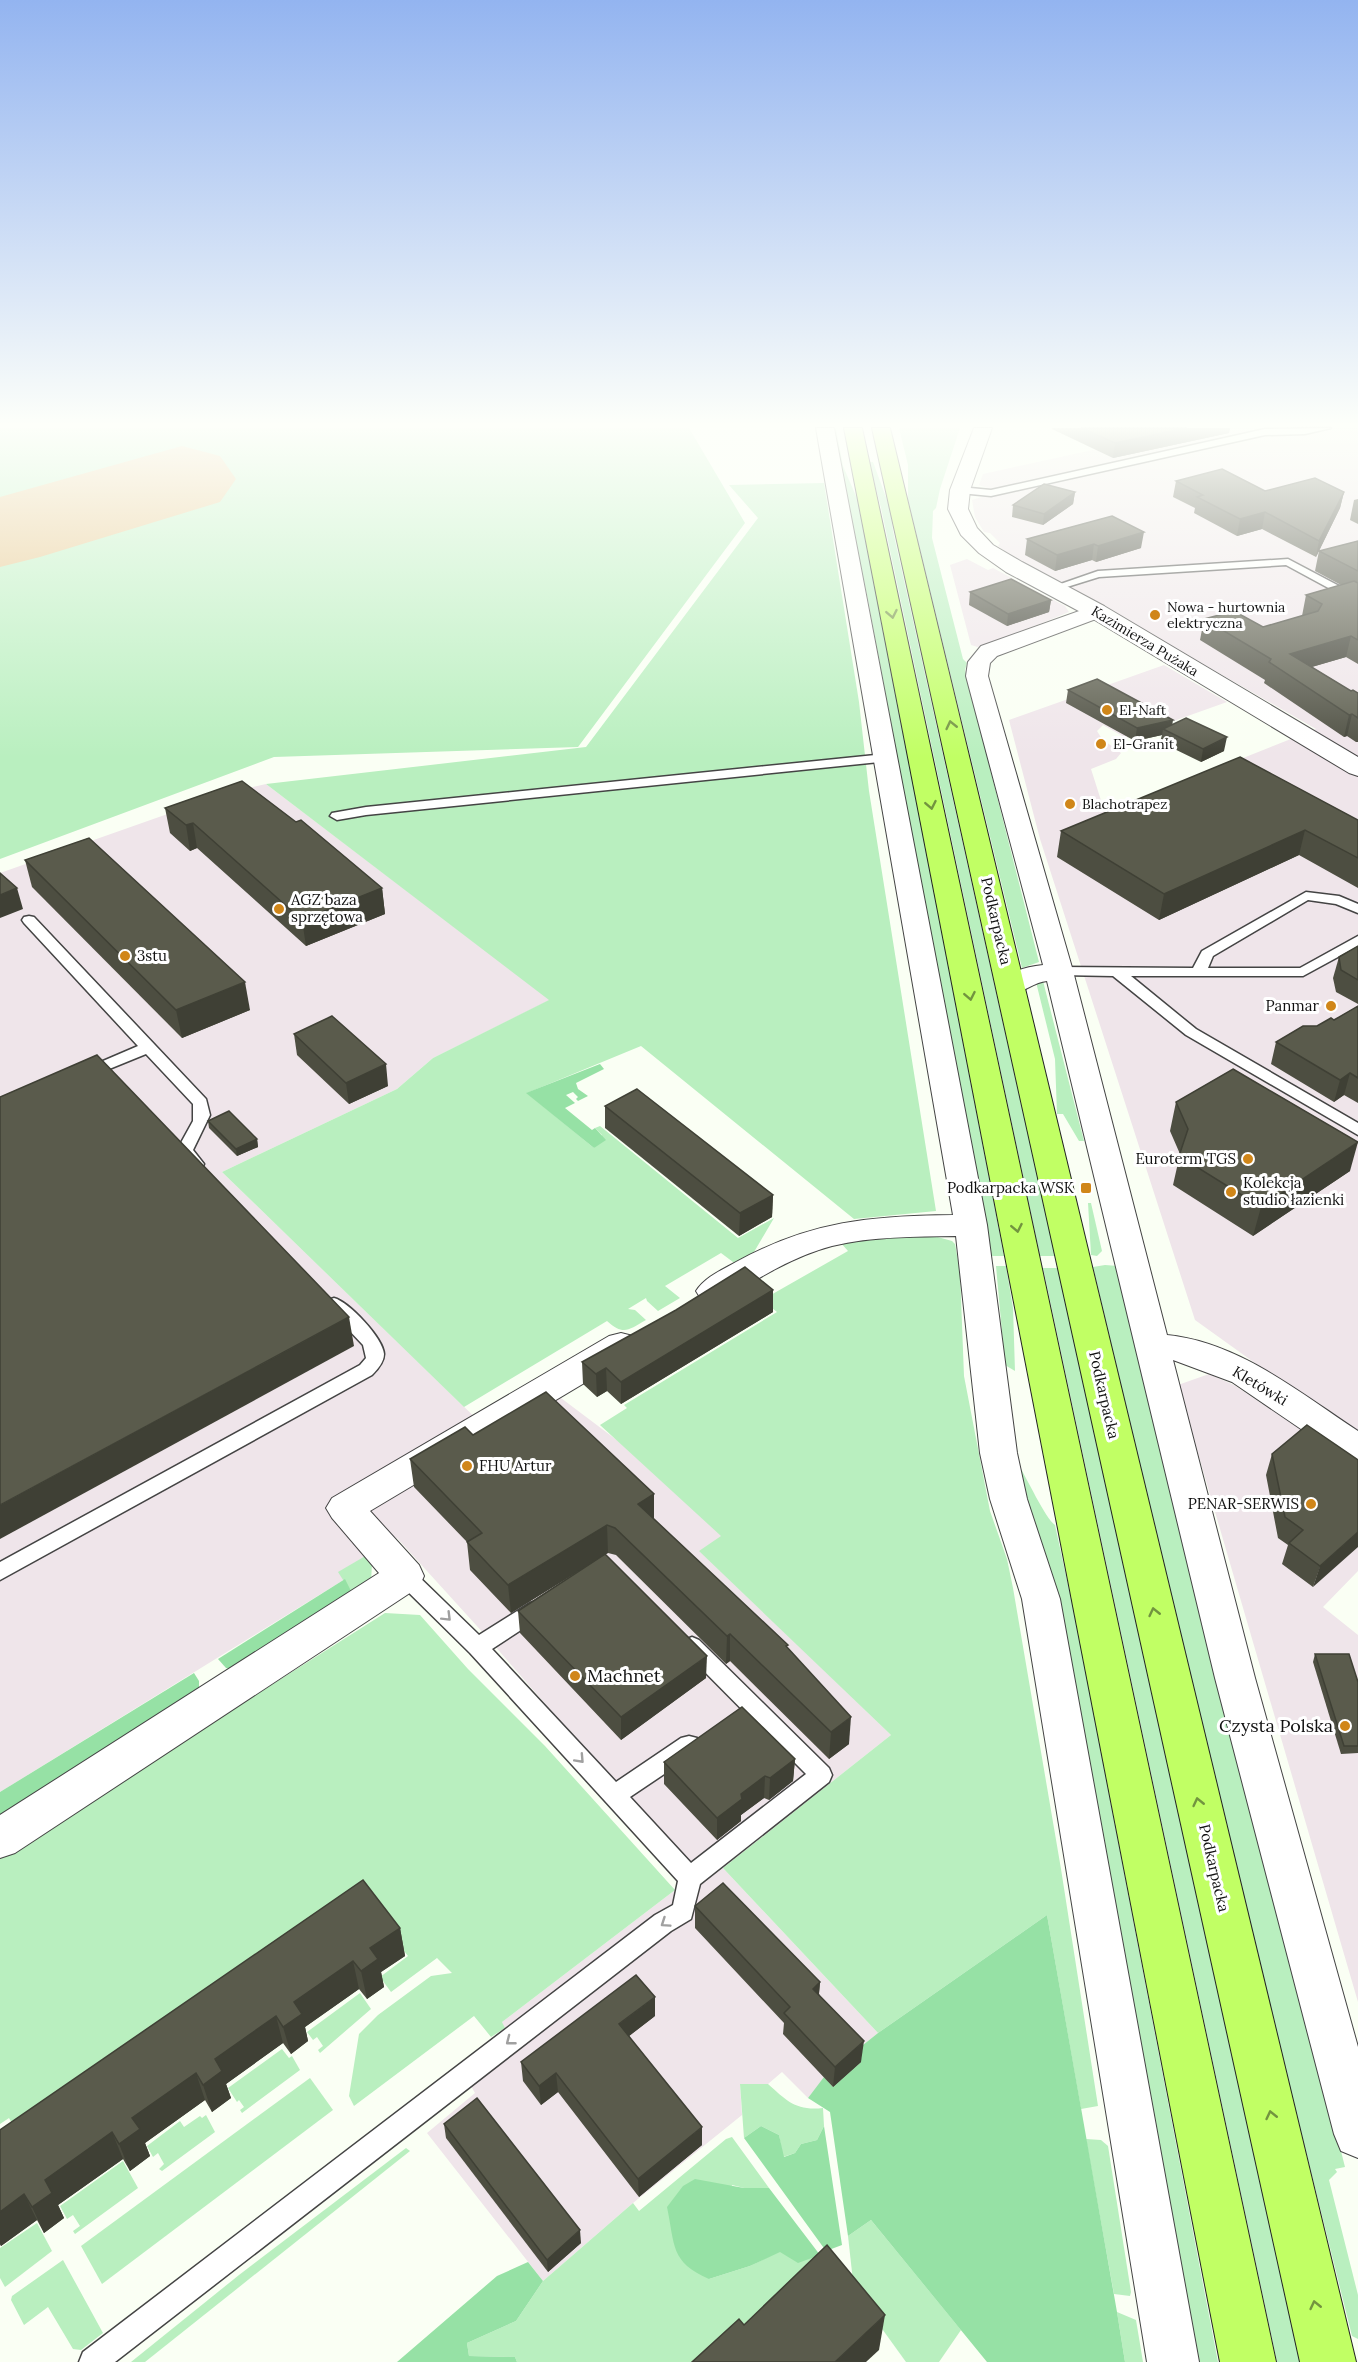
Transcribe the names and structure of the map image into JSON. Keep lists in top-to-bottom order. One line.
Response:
{"streets":{"main road":["Podkarpacka"],"street":["Kazimierza Pużaka","Kletówki"]},"places":{"other":["Nowa - hurtownia elektryczna","El-Naft","El-Granit","Blachotrapez","AGZ baza sprzętowa","3stu","Panmar","Euroterm TGS","Kolekcja studio łazienki","FHU Artur","PENAR-SERWIS","Machnet","Czysta Polska"],"transit":["Podkarpacka WSK"]}}
